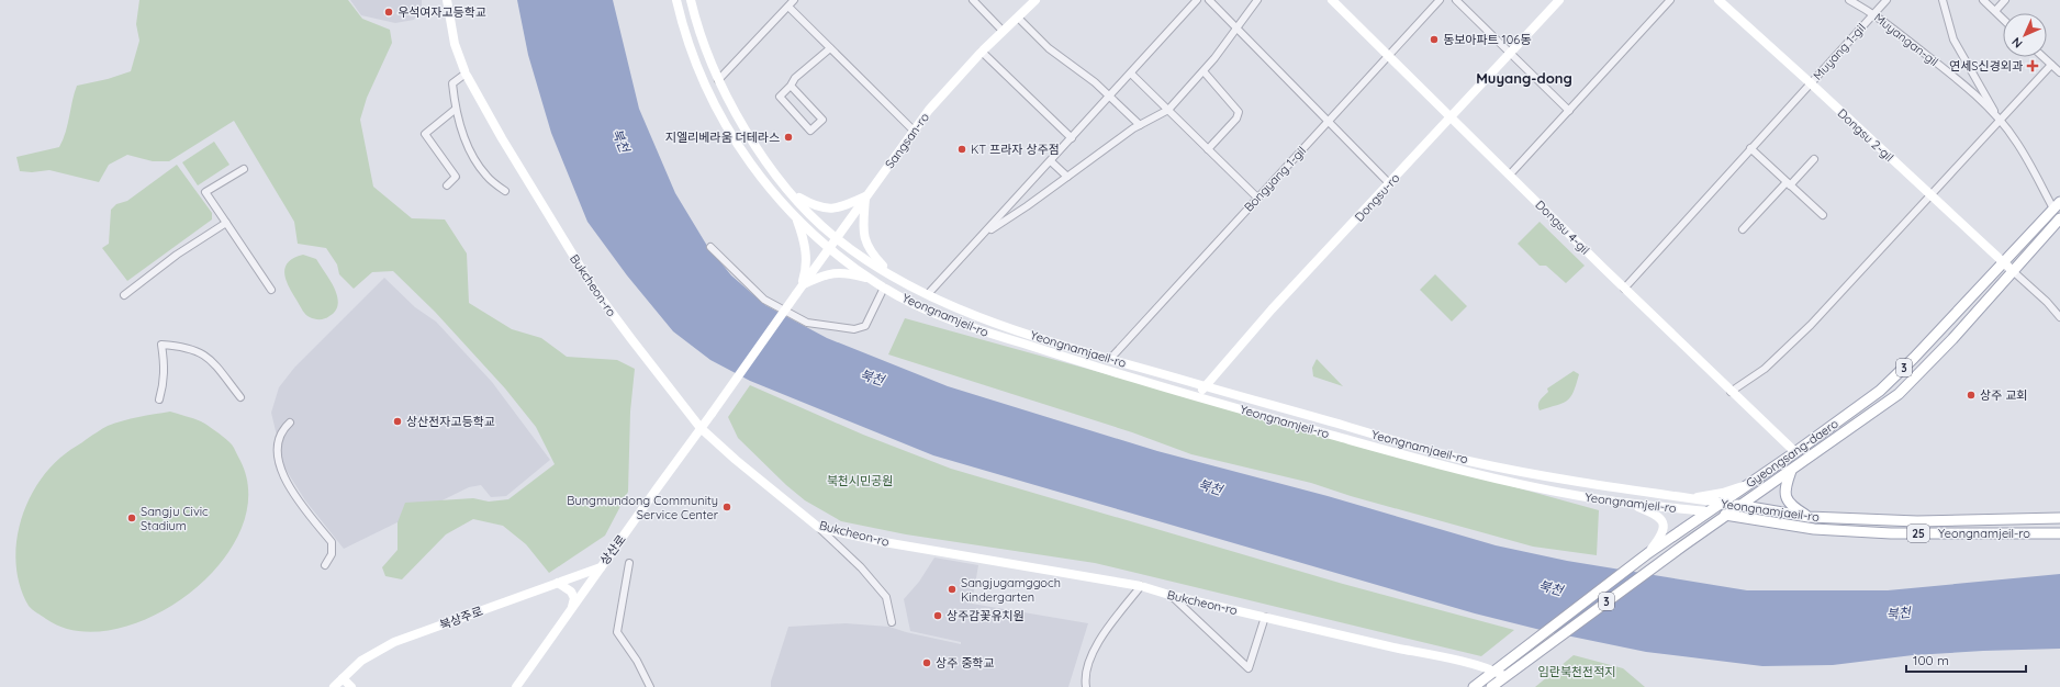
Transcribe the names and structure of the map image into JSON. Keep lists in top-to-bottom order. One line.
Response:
{"streets":{"main road":["Yeongnamjeil-ro","Yeongnamjaeil-ro","3","Gyeongsang-daero","25"],"street":["Muyangan-gil","Muyang 1-gil","Dongsu 2-gil","Sangsan-ro","Bongyang 1-gil","Dongsu-ro","Dongsu 4-gil","Bukcheon-ro","상산로","북상주로"]},"crossings":[["Muyangan-gil","Muyang 1-gil"],["Muyangan-gil","Gyeongsang-daero"],["Muyang 1-gil","Dongsu 2-gil"],["Muyang 1-gil","Dongsu 4-gil"],["Dongsu 2-gil","Gyeongsang-daero"],["Sangsan-ro","Yeongnamjeil-ro"],["Sangsan-ro","Yeongnamjaeil-ro"],["Sangsan-ro","상산로"],["Bongyang 1-gil","Dongsu 4-gil"],["Bongyang 1-gil","Yeongnamjaeil-ro"],["Dongsu-ro","Dongsu 4-gil"],["Dongsu-ro","Yeongnamjeil-ro"],["Dongsu-ro","Yeongnamjaeil-ro"],["Dongsu 4-gil","Gyeongsang-daero"],["Bukcheon-ro","Gyeongsang-daero"],["Bukcheon-ro","상산로"],["Yeongnamjeil-ro","Gyeongsang-daero"],["Yeongnamjaeil-ro","Gyeongsang-daero"],["상산로","북상주로"]],"districts":["Muyang-dong"],"water":["북천"],"parks":["북천시민공원","임란북천전적지"],"places":{"other":["우석여자고등학교","동보아파트 106동","지엘리베라움 더테라스","KT 프라자 상주점","상주 교회","상산전자고등학교","Bungmundong Community Service Center","Sangju Civic Stadium","Sangjugamggoch Kindergarten","상주감꽃유치원","상주 중학교"],"health":["연세S신경외과"]},"scale_bar":"100 m","north":"bottom left"}
